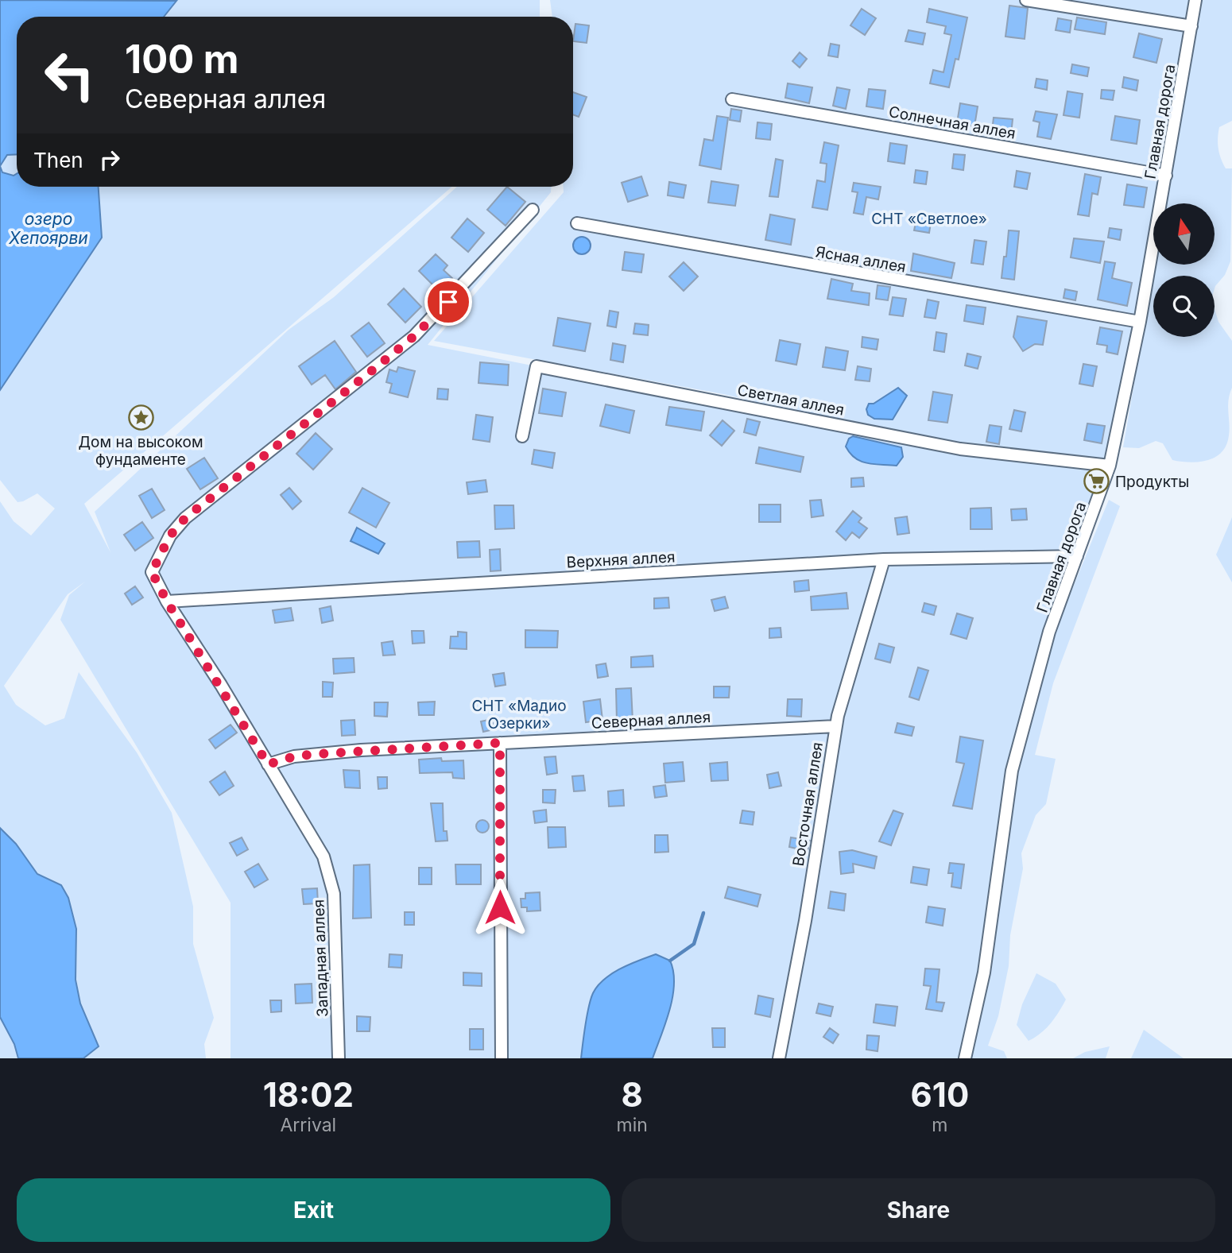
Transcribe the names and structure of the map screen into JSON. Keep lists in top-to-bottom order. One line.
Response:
{"streets":{"street":["Главная дорога","Солнечная аллея","Ясная аллея","Светлая аллея","Верхняя аллея","Северная аллея","Восточная аллея","Западная аллея"]},"crossings":[["Главная дорога","Солнечная аллея"],["Главная дорога","Ясная аллея"],["Главная дорога","Светлая аллея"],["Главная дорога","Верхняя аллея"],["Верхняя аллея","Восточная аллея"],["Верхняя аллея","Западная аллея"],["Северная аллея","Восточная аллея"],["Северная аллея","Западная аллея"]],"water":["озеро Хепоярви"],"parks":["СНТ «Светлое»","СНТ «Мадио Озерки»"],"places":{"place":["Дом на высоком фундаменте"],"supermarket":["Продукты"]},"north":"top","page":{"turn":["100 m","Северная аллея"],"then":"Then","eta":["18:02","Arrival","8","min","610","m"],"buttons":["Exit","Share"]}}
